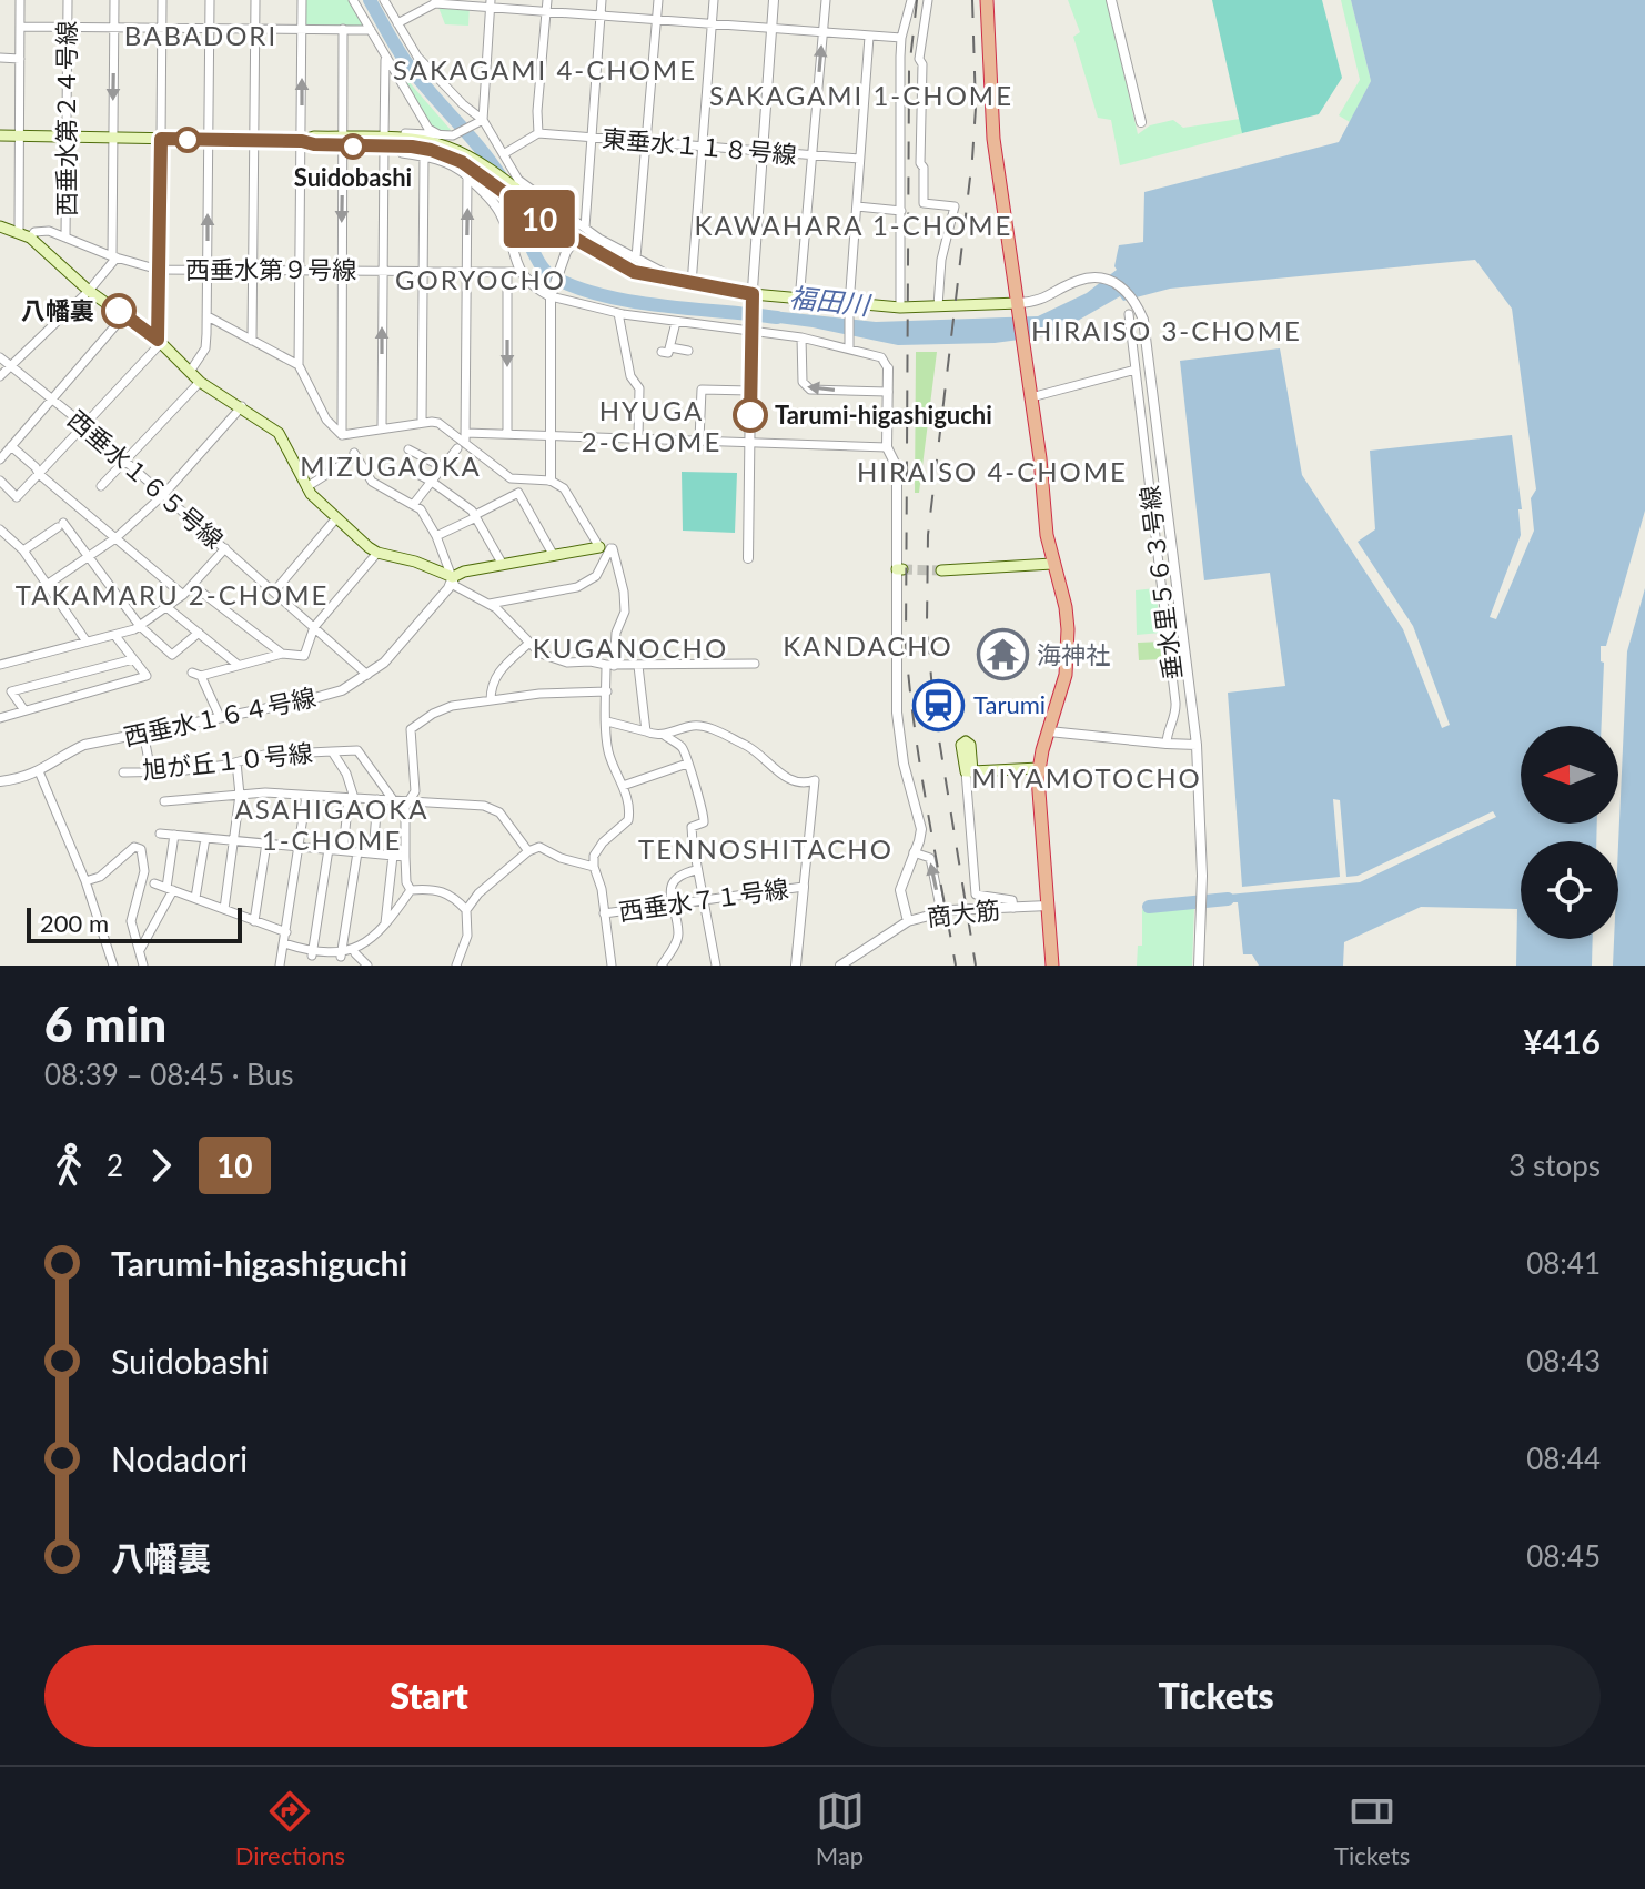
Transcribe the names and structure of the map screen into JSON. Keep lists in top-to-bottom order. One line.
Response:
{"streets":{"street":["西垂水第２４号線","東垂水１１８号線","西垂水第９号線","西垂水１６５号線","垂水里５６３号線","西垂水１６４号線","旭が丘１０号線","西垂水７１号線","商大筋"]},"crossings":[["西垂水第２４号線","西垂水第９号線"],["西垂水１６５号線","西垂水１６４号線"]],"districts":["BABADORI","SAKAGAMI 4-CHOME","SAKAGAMI 1-CHOME","KAWAHARA 1-CHOME","GORYOCHO","HIRAISO 3-CHOME","HYUGA 2-CHOME","MIZUGAOKA","HIRAISO 4-CHOME","TAKAMARU 2-CHOME","KANDACHO","KUGANOCHO","MIYAMOTOCHO","ASAHIGAOKA 1-CHOME","TENNOSHITACHO"],"water":["福田川"],"places":{"other":["Suidobashi","八幡裏","Tarumi-higashiguchi"],"temple":["海神社"],"station":["Tarumi"]},"lines":["bus line 10"],"scale_bar":"200 m","north":"left","page":{"on_map":"10","scale":"200 m","heading":["6 min","08:39 – 08:45 · Bus","¥416"],"legs":["2","10","3 stops"],"list":[{"name":"Tarumi-higashiguchi","value":"08:41"},{"name":"Suidobashi","value":"08:43"},{"name":"Nodadori","value":"08:44"},{"name":"八幡裏","value":"08:45"}],"buttons":["Start","Tickets"],"tabs":["Directions","Map","Tickets"]}}
